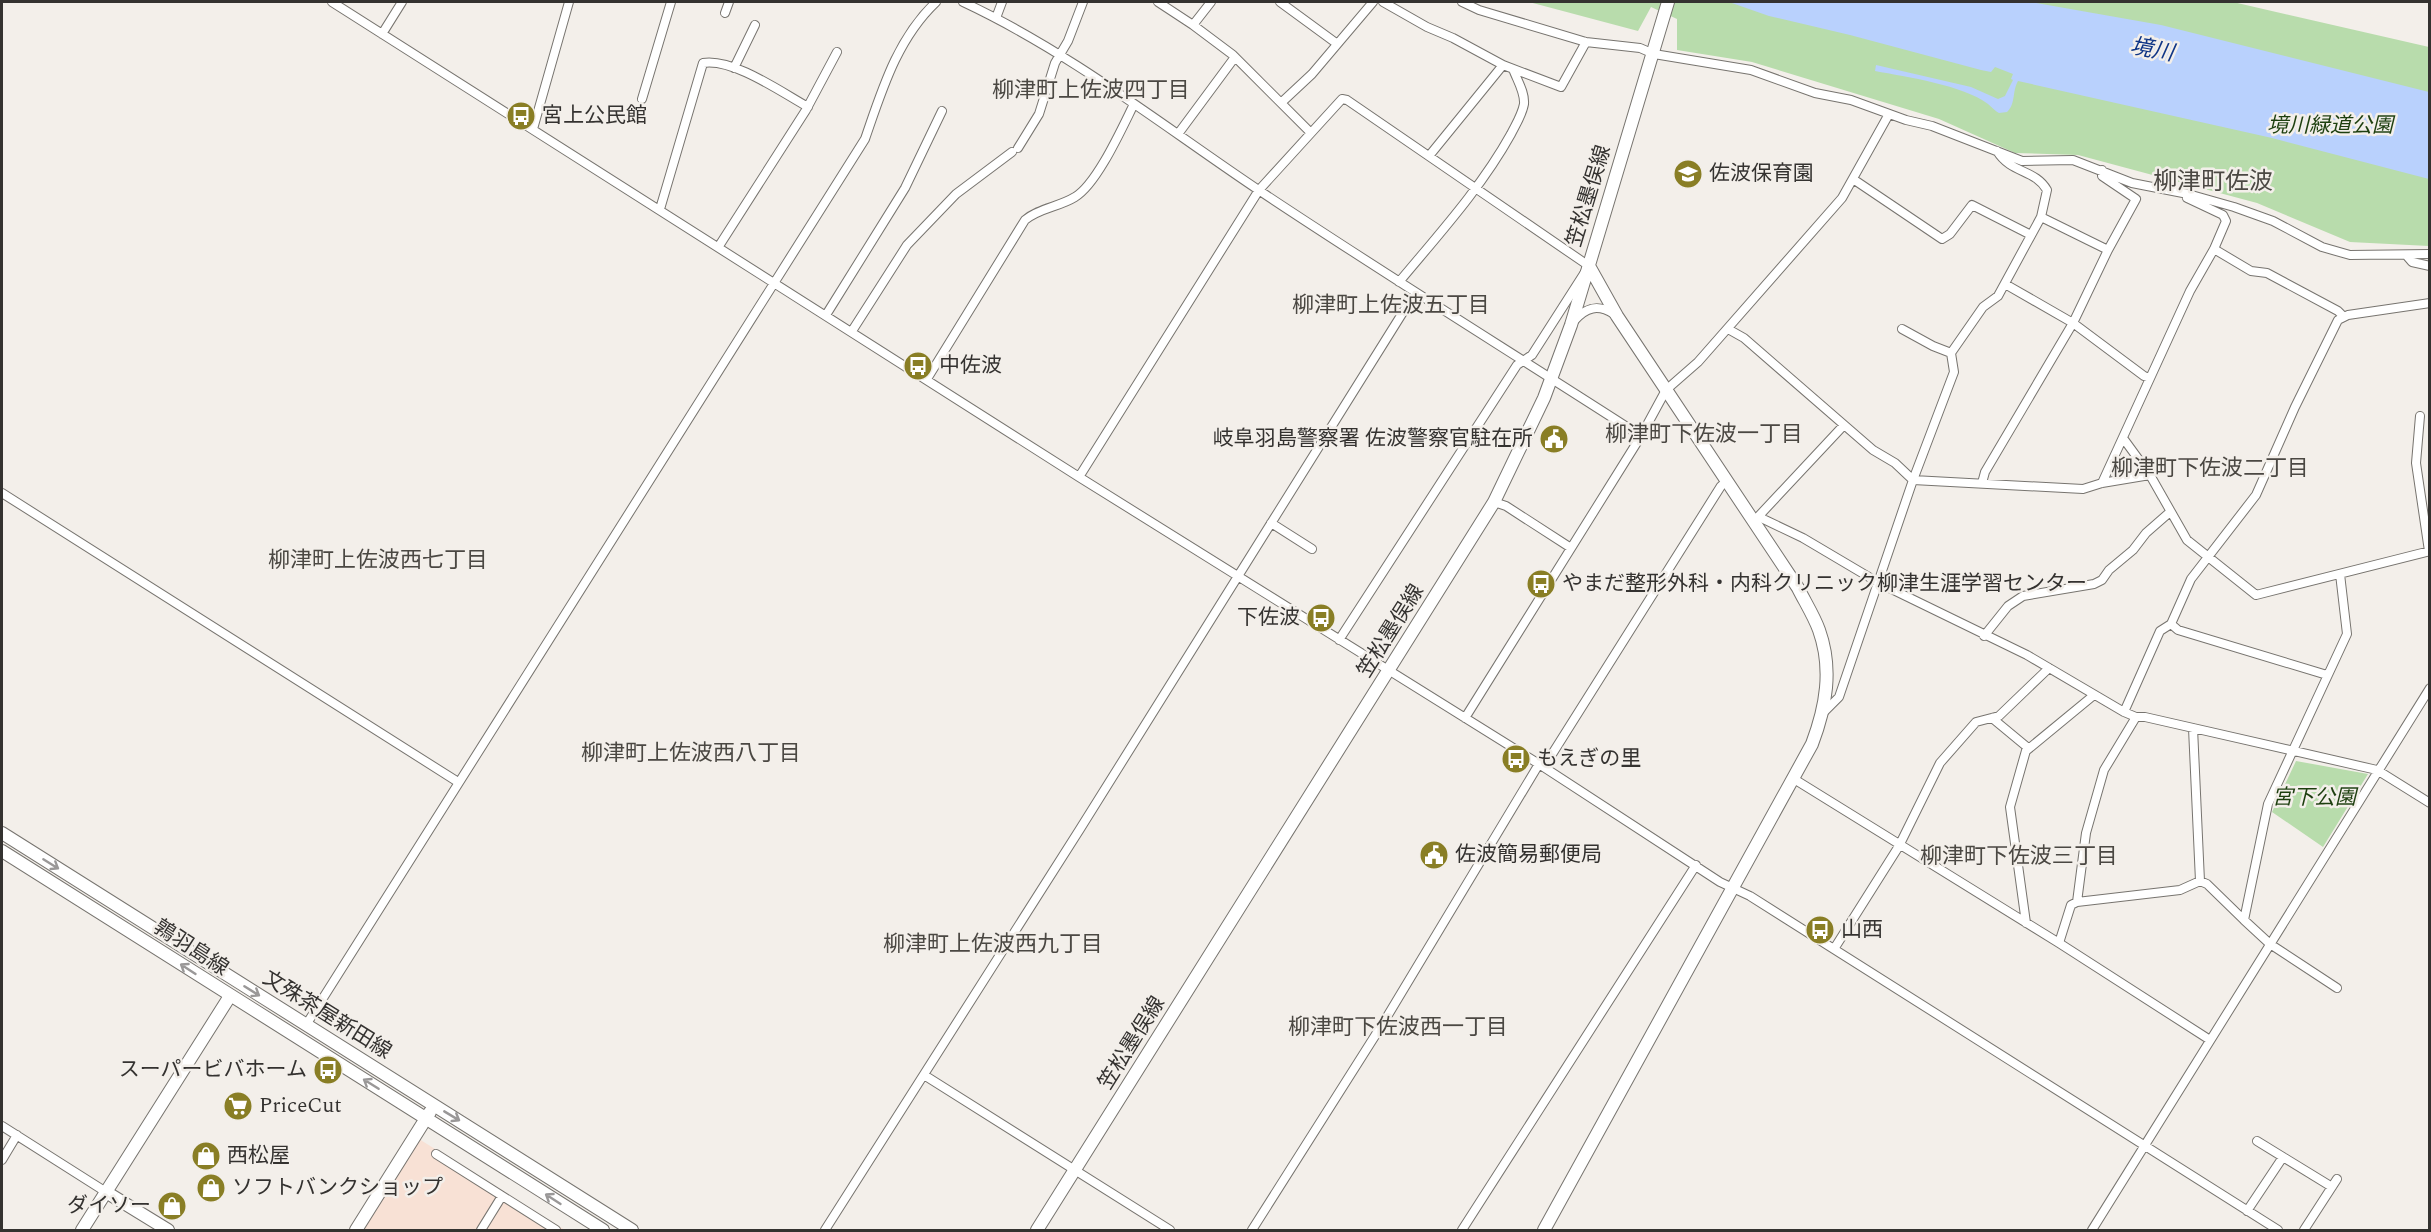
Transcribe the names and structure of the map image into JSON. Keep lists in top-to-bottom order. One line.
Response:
{"streets":{"main road":["笠松墨俣線","鶉羽島線","文殊茶屋新田線"]},"one_way":["鶉羽島線","文殊茶屋新田線"],"districts":["柳津町上佐波四丁目","柳津町佐波","柳津町上佐波五丁目","柳津町下佐波一丁目","柳津町下佐波二丁目","柳津町上佐波西七丁目","柳津町上佐波西八丁目","柳津町下佐波三丁目","柳津町上佐波西九丁目","柳津町下佐波西一丁目"],"water":["境川"],"parks":["境川緑道公園","宮下公園"],"places":{"bus stop":["宮上公民館","中佐波","やまだ整形外科・内科クリニック柳津生涯学習センター","下佐波","もえぎの里","山西","スーパービバホーム"],"school or university":["佐波保育園"],"public building":["岐阜羽島警察署 佐波警察官駐在所","佐波簡易郵便局"],"supermarket":["PriceCut"],"shop":["西松屋","ソフトバンクショップ","ダイソー"]}}
